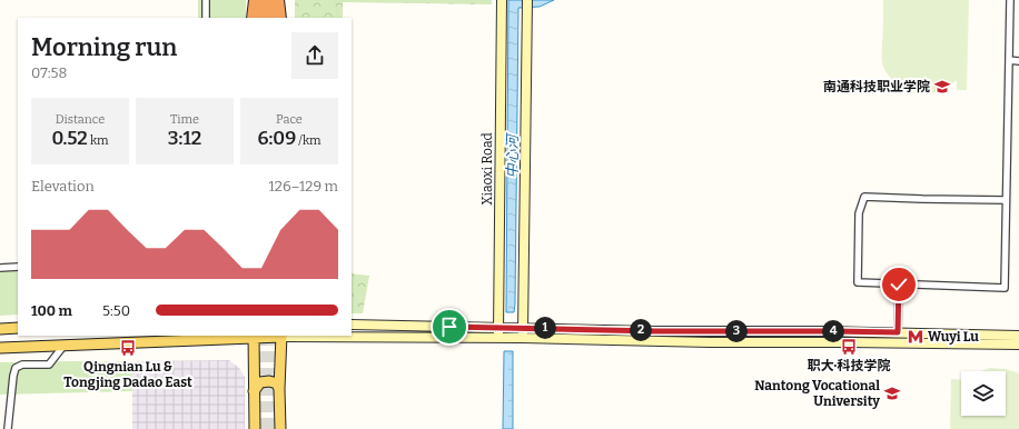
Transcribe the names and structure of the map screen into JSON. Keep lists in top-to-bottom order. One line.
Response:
{"streets":{"main road":["Xiaoxi Road"]},"water":["中心河"],"places":{"school or university":["南通科技职业学院","Nantong Vocational University"],"metro station":["Wuyi Lu"],"bus stop":["职大·科技学院","Qingnian Lu & Tongjing Dadao East"]},"page":{"heading":["Morning run","07:58"],"stats":[["Distance","0.52 km"],["Time","3:12"],["Pace","6:09 /km"]],"chart":["Elevation","126–129 m"],"list":[{"name":"100 m","note":"5:50"}],"pins":["1","2","3","4"]}}
